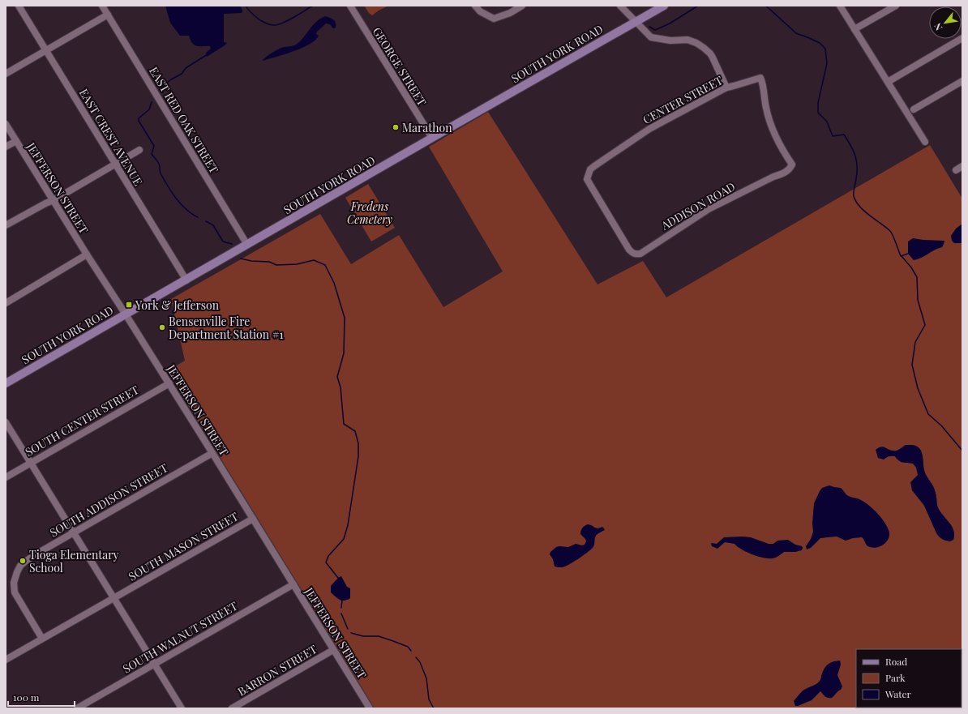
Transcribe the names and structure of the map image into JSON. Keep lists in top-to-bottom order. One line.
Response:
{"streets":{"main road":["SOUTH YORK ROAD"],"street":["GEORGE STREET","CENTER STREET","EAST RED OAK STREET","EAST CREST AVENUE","JEFFERSON STREET","ADDISON ROAD","SOUTH CENTER STREET","SOUTH ADDISON STREET","SOUTH MASON STREET","SOUTH WALNUT STREET","BARRON STREET"]},"crossings":[["SOUTH YORK ROAD","GEORGE STREET"],["SOUTH YORK ROAD","EAST RED OAK STREET"],["SOUTH YORK ROAD","EAST CREST AVENUE"],["SOUTH YORK ROAD","JEFFERSON STREET"],["CENTER STREET","ADDISON ROAD"],["JEFFERSON STREET","SOUTH CENTER STREET"],["JEFFERSON STREET","SOUTH ADDISON STREET"],["JEFFERSON STREET","SOUTH MASON STREET"],["JEFFERSON STREET","SOUTH WALNUT STREET"],["JEFFERSON STREET","BARRON STREET"],["SOUTH ADDISON STREET","SOUTH MASON STREET"]],"parks":["Fredens Cemetery"],"places":{"other":["Marathon","Bensenville Fire Department Station #1","Tioga Elementary School"],"transit":["York & Jefferson"]},"legend":["Road","Park","Water"],"scale_bar":"100 m","north":"bottom left"}
